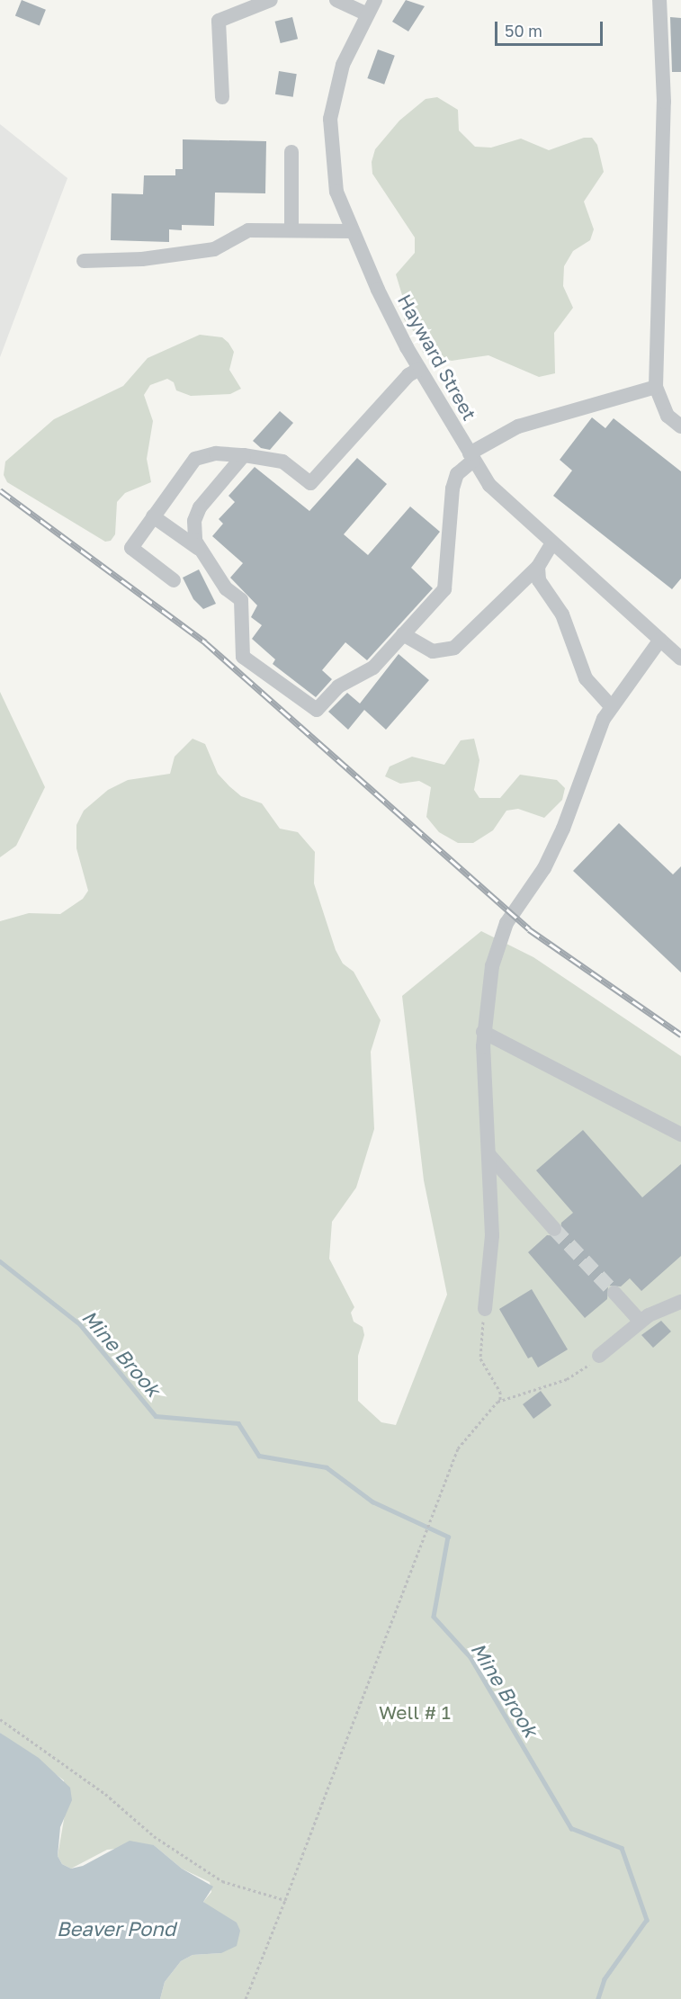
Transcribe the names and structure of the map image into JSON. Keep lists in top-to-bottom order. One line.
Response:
{"streets":{"street":["Hayward Street"]},"water":["Mine Brook","Beaver Pond"],"parks":["Well # 1"],"scale_bar":"50 m"}
